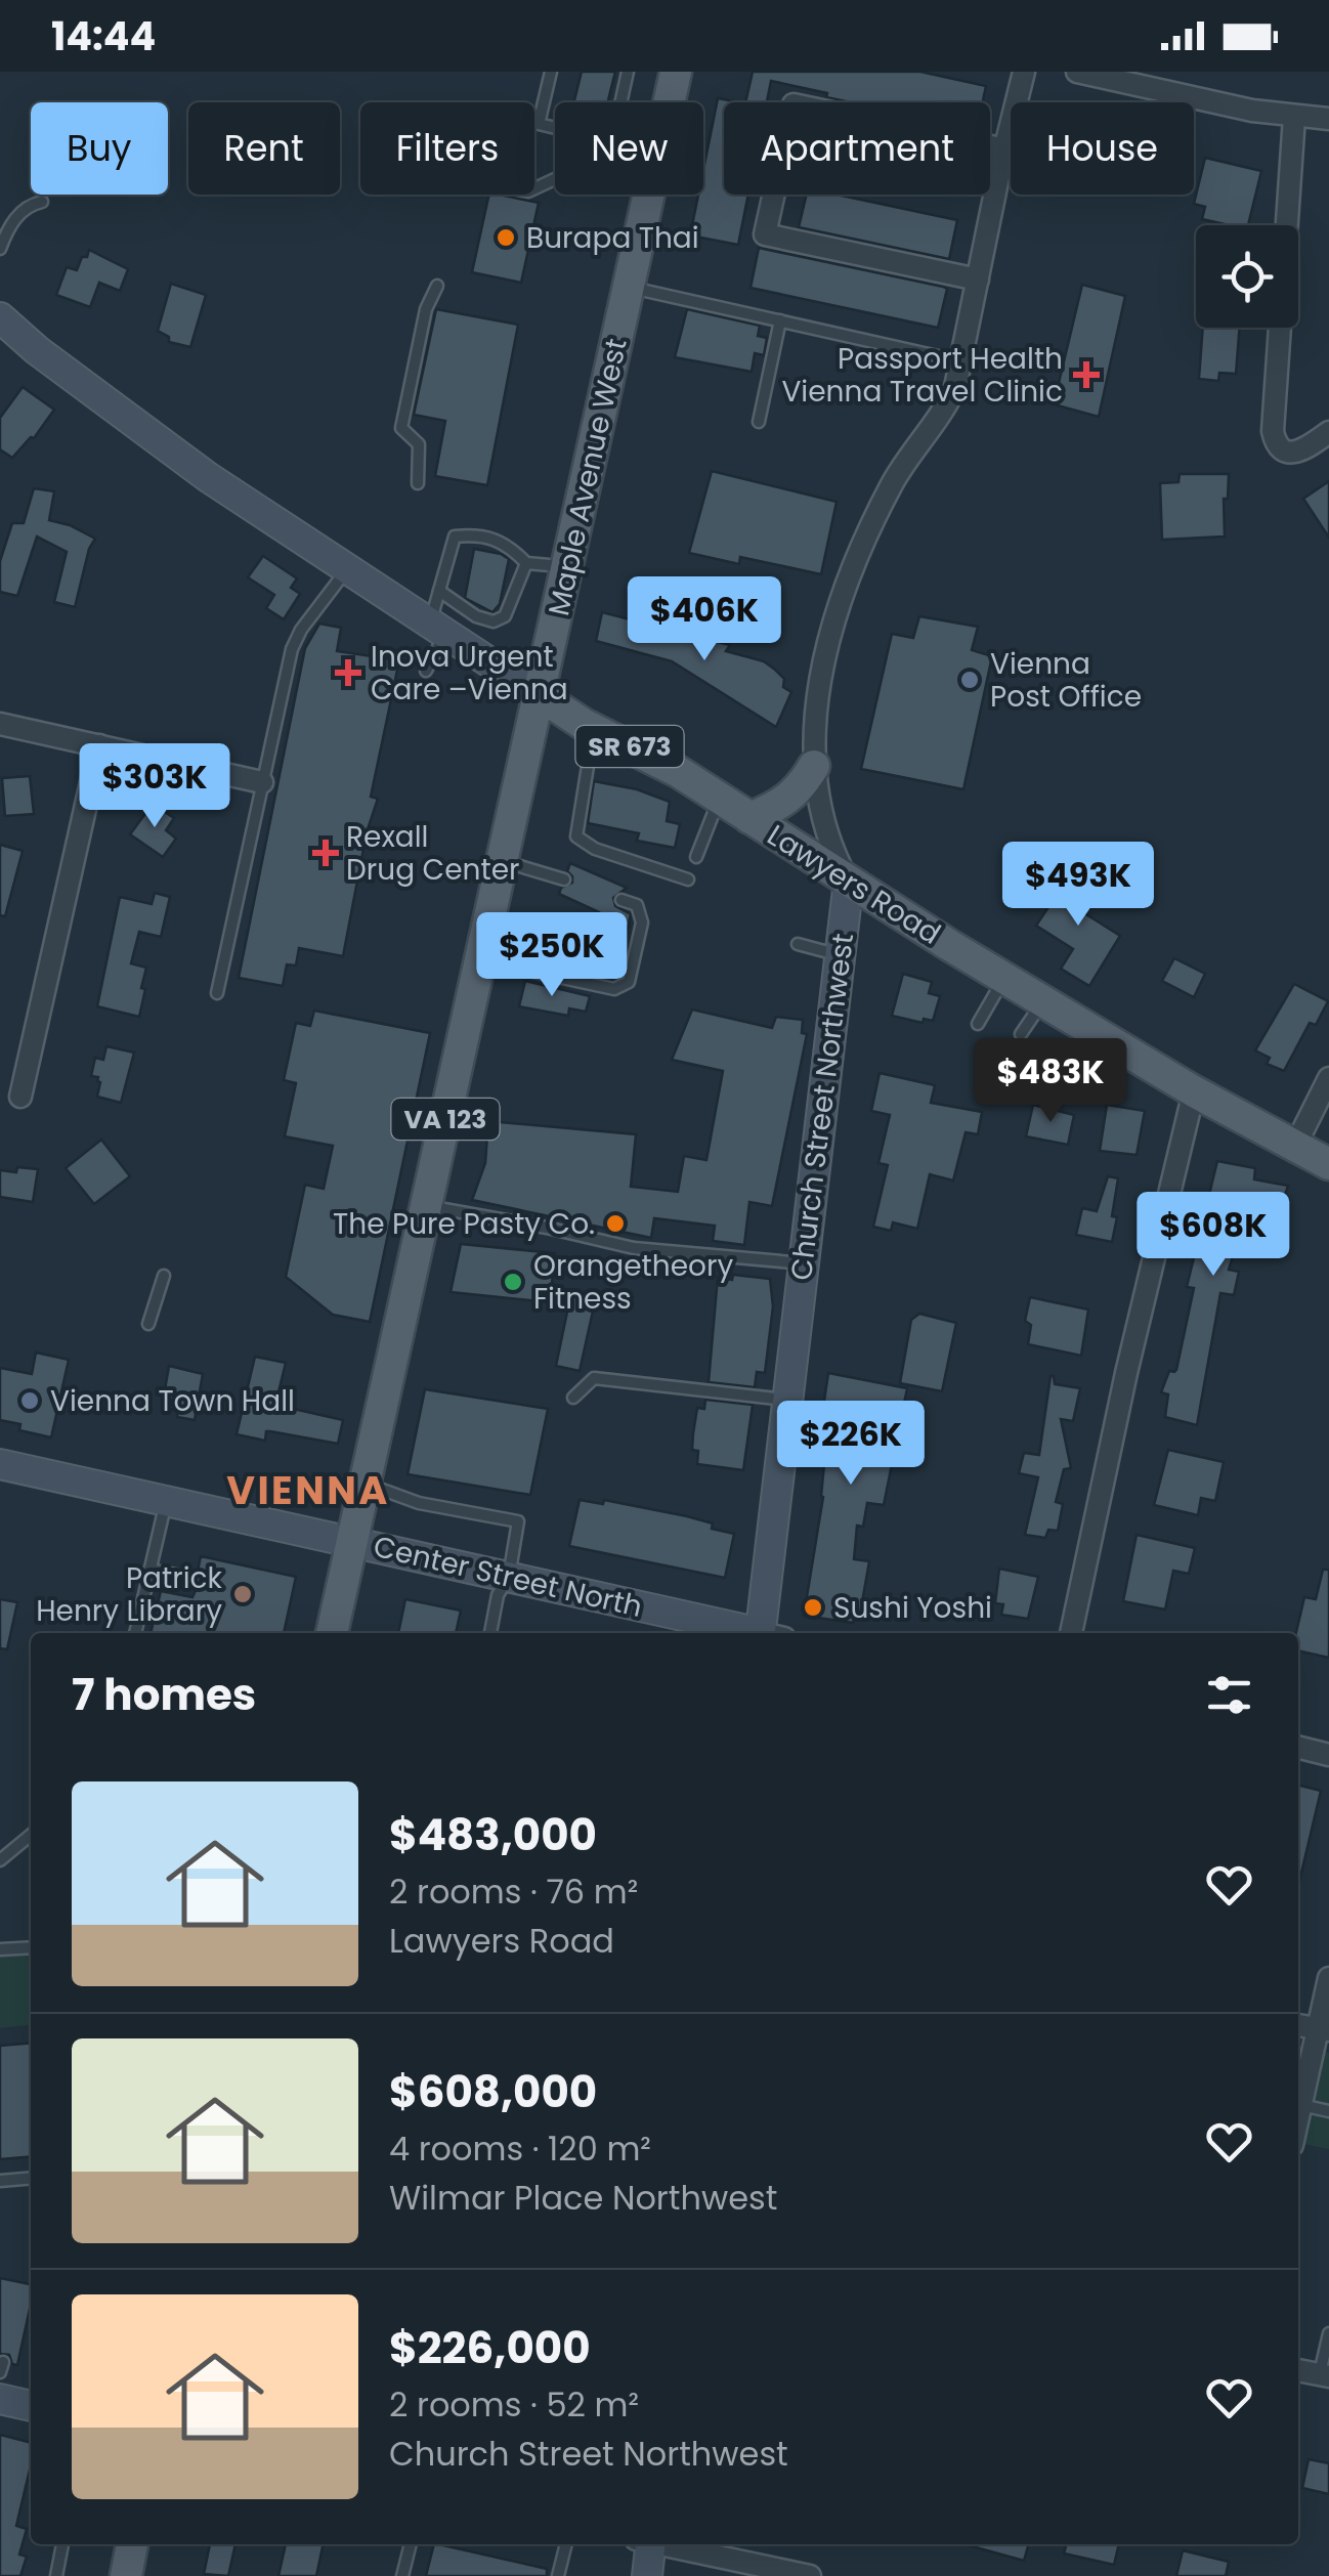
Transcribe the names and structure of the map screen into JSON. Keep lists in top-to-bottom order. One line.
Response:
{"streets":{"main road":["Maple Avenue West","SR 673","Lawyers Road","VA 123"],"street":["Church Street Northwest","Center Street North"]},"crossings":[["Maple Avenue West","Lawyers Road"],["Maple Avenue West","VA 123"],["Maple Avenue West","Center Street North"],["Lawyers Road","Church Street Northwest"],["VA 123","Center Street North"]],"districts":["VIENNA"],"places":{"other":["Burapa Thai","Vienna Post Office","The Pure Pasty Co.","Orangetheory Fitness","Vienna Town Hall","Patrick Henry Library","Sushi Yoshi"],"health":["Passport Health Vienna Travel Clinic","Inova Urgent Care –Vienna","Rexall Drug Center"]},"page":{"status":"14:44","chip":["Buy","Rent","Filters","New","Apartment","House"],"price":["$406K","$303K","$493K","$250K","$483K","$608K","$226K"],"heading":"7 homes","list":[{"name":"$483,000","note":"2 rooms · 76 m² · Lawyers Road"},{"name":"$608,000","note":"4 rooms · 120 m² · Wilmar Place Northwest"},{"name":"$226,000","note":"2 rooms · 52 m² · Church Street Northwest"}]}}
